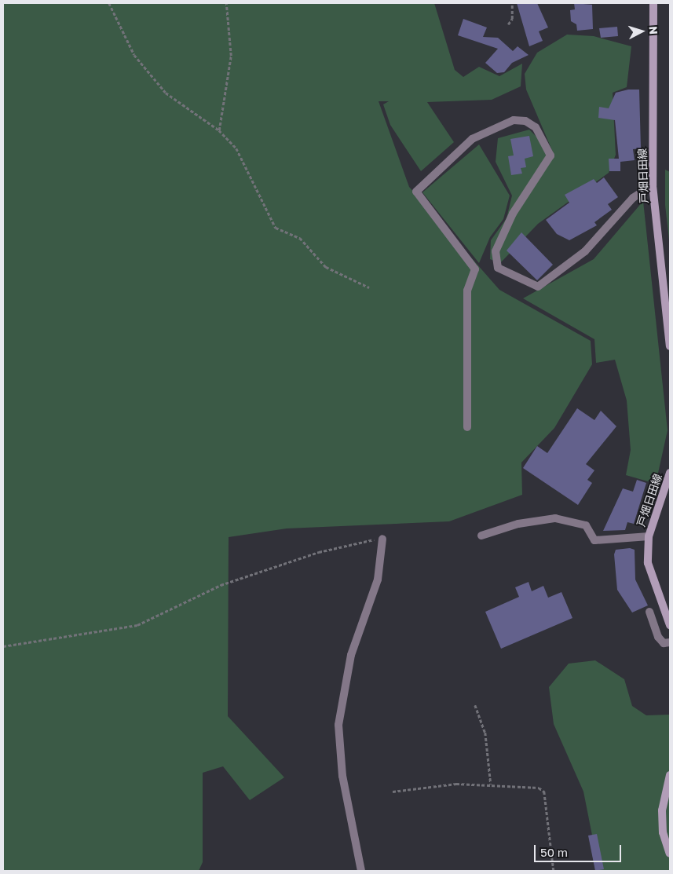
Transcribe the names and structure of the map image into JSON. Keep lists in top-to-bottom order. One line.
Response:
{"streets":{"main road":["戸畑日田線"]},"scale_bar":"50 m","north":"right"}
